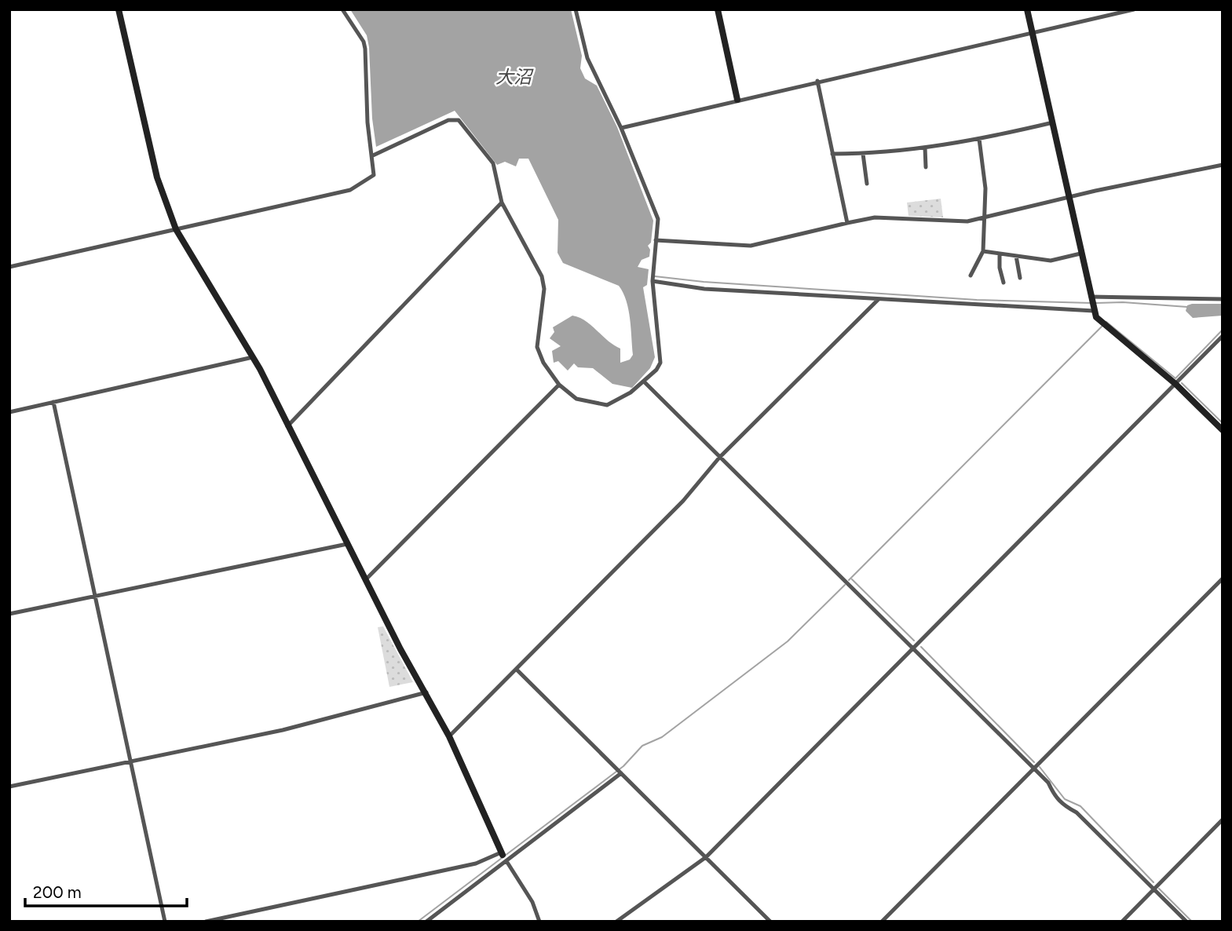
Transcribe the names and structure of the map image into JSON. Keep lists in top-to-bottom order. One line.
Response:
{"water":["大沼"],"scale_bar":"200 m"}
